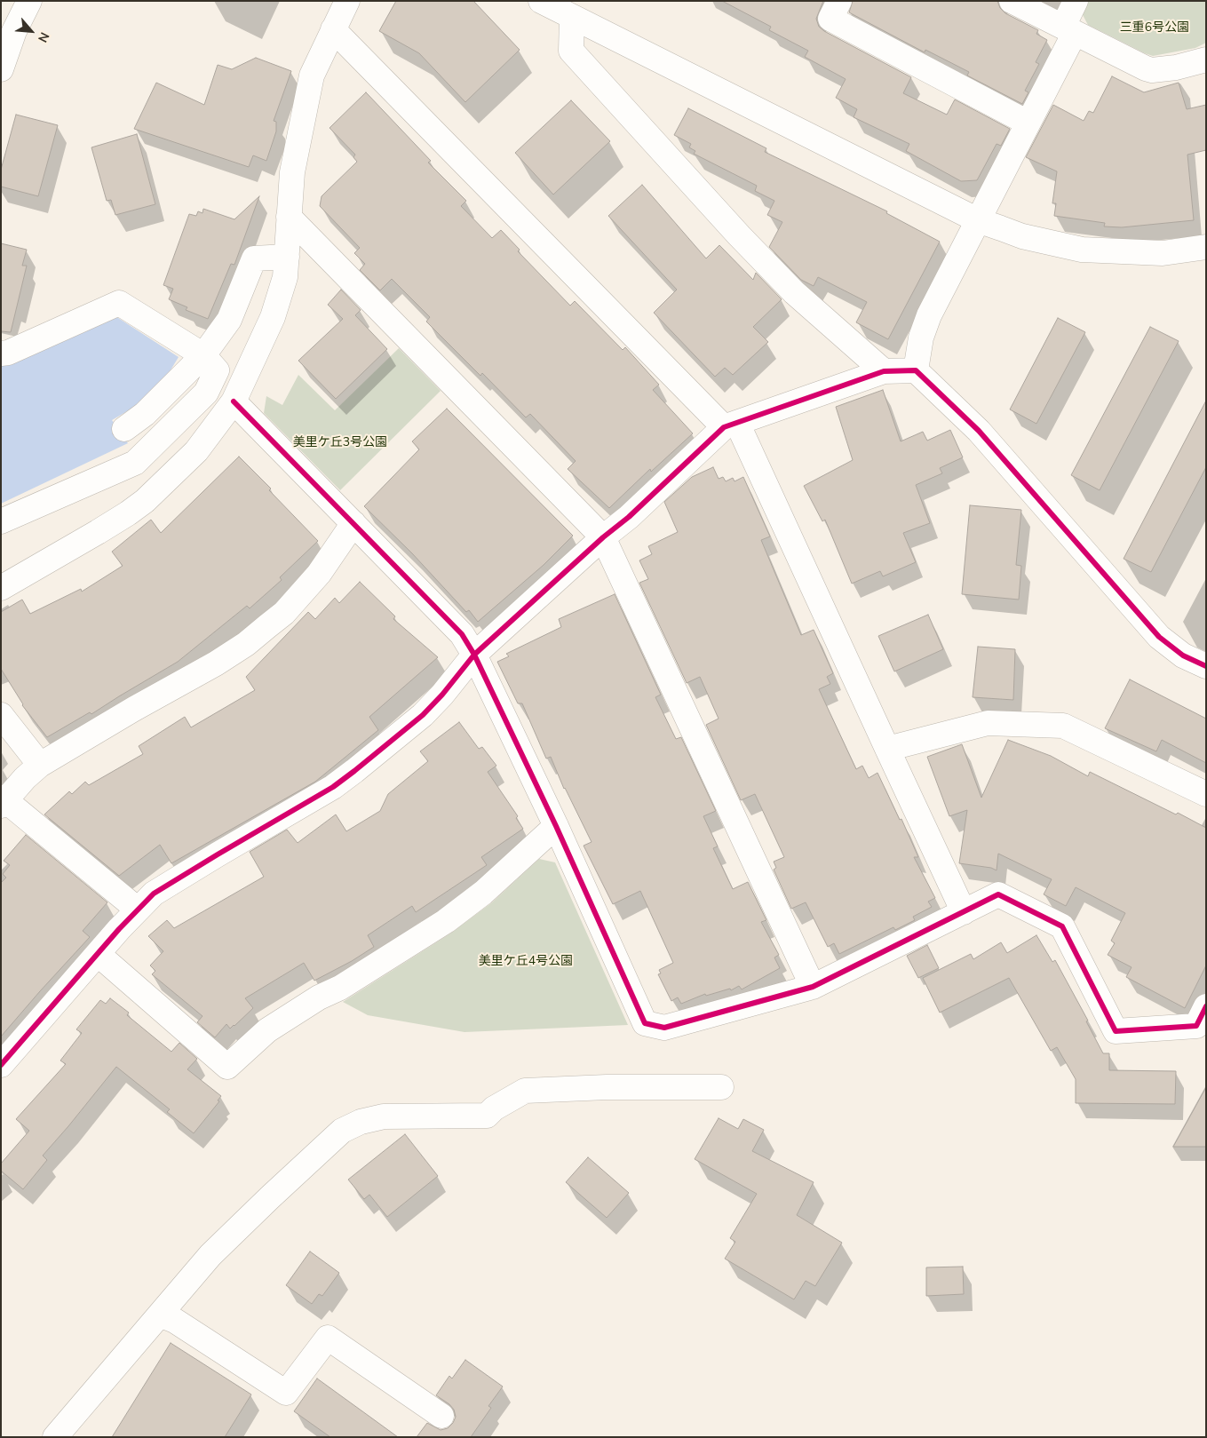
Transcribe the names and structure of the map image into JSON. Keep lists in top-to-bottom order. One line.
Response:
{"parks":["三重6号公園","美里ケ丘3号公園","美里ケ丘4号公園"],"north":"bottom right"}
